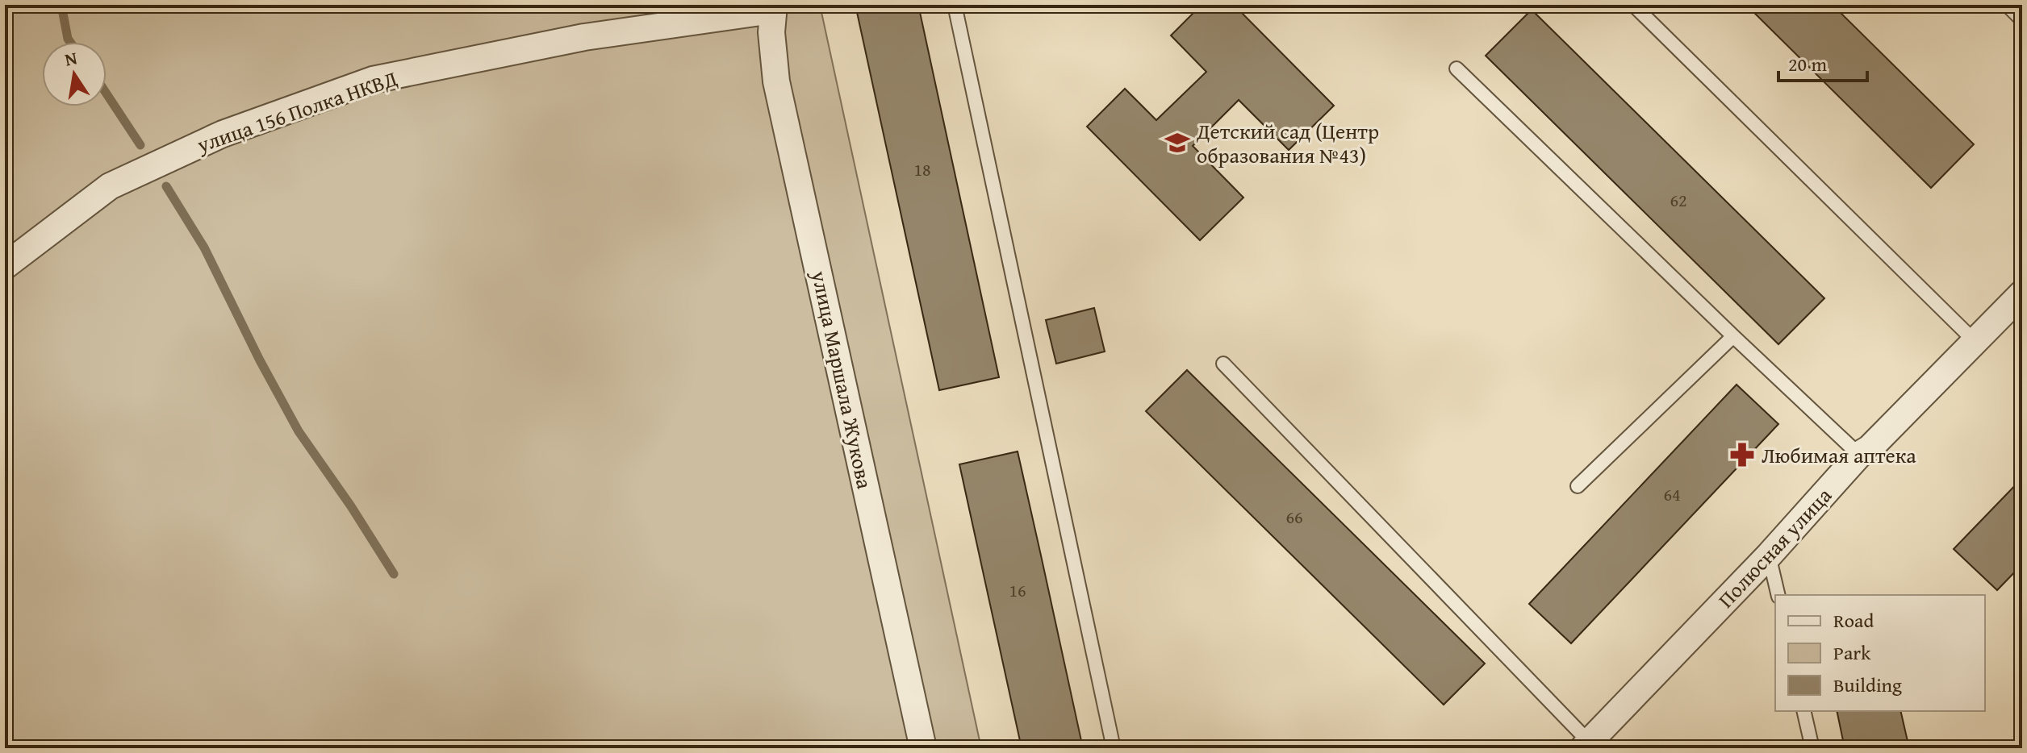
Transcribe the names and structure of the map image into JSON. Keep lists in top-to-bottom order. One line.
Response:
{"streets":{"street":["улица 156 Полка НКВД","улица Маршала Жукова","Полюсная улица"]},"crossings":[["улица 156 Полка НКВД","улица Маршала Жукова"]],"places":{"school or university":["Детский сад (Центр образования №43)"],"pharmacy":["Любимая аптека"]},"house_numbers":["18","62","64","66","16"],"legend":["Road","Park","Building"],"scale_bar":"20 m","north":"top"}
